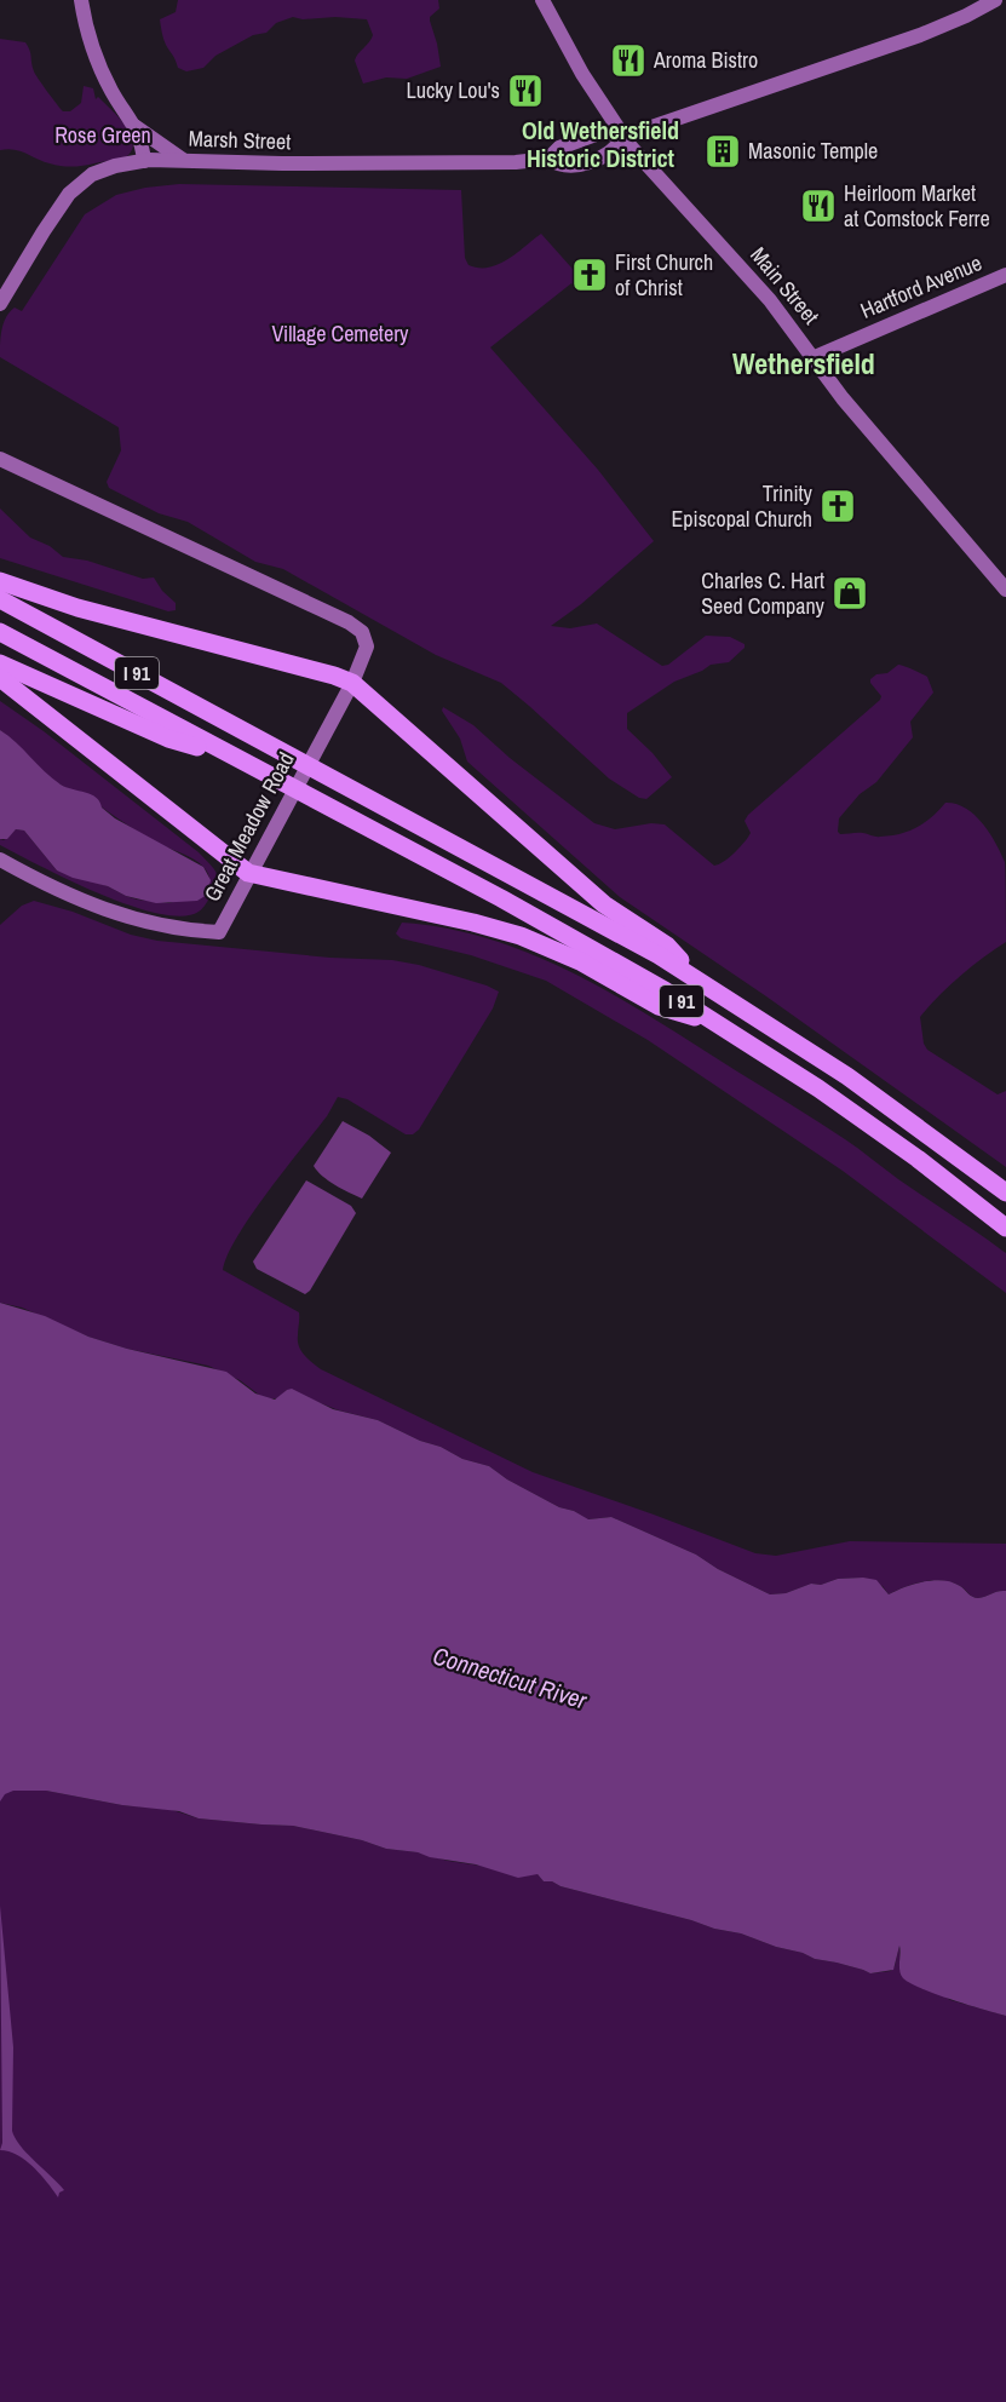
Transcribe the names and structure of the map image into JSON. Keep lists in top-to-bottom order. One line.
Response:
{"streets":{"highway":["I 91"],"street":["Marsh Street","Main Street","Hartford Avenue","Great Meadow Road"]},"crossings":[["Marsh Street","Main Street"],["Main Street","Hartford Avenue"]],"districts":["Old Wethersfield Historic District","Wethersfield"],"water":["Connecticut River"],"parks":["Rose Green","Village Cemetery"],"places":{"restaurant":["Aroma Bistro","Lucky Lou's","Heirloom Market at Comstock Ferre"],"building":["Masonic Temple"],"church":["First Church of Christ","Trinity Episcopal Church"],"shop":["Charles C. Hart Seed Company"]}}
